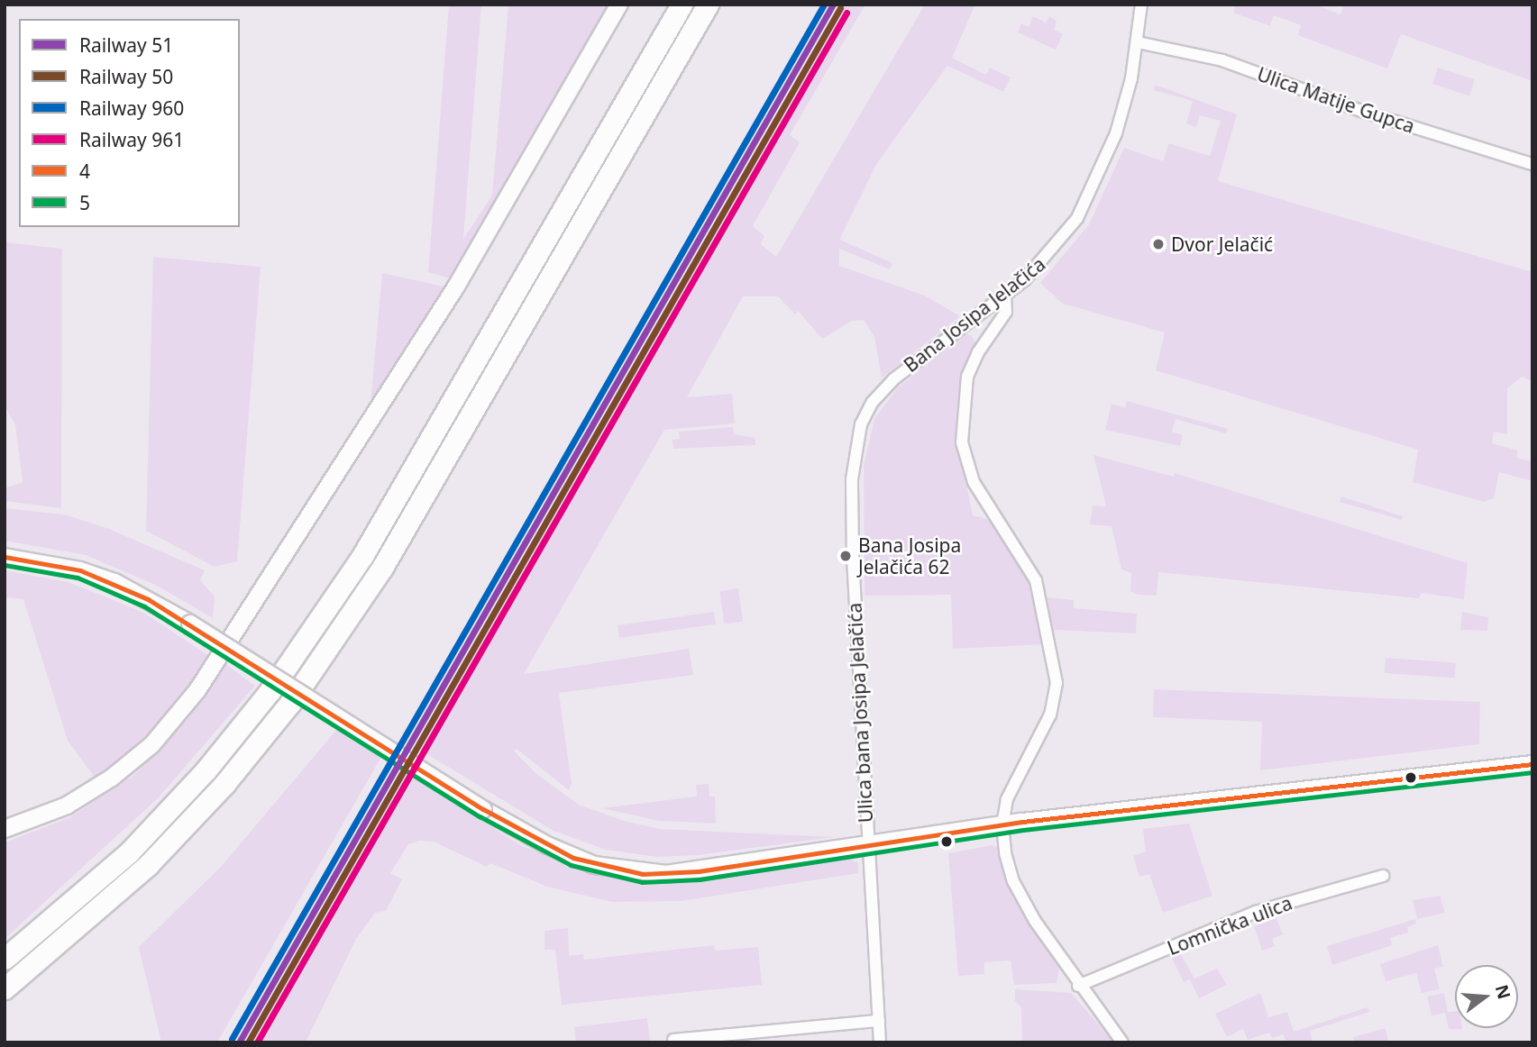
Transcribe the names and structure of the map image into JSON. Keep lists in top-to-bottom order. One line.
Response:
{"streets":{"street":["Ulica Matije Gupca","Bana Josipa Jelačića","Ulica bana Josipa Jelačića","Lomnička ulica"]},"crossings":[["Ulica Matije Gupca","Bana Josipa Jelačića"],["Bana Josipa Jelačića","Ulica bana Josipa Jelačića"]],"places":["Dvor Jelačić","Bana Josipa Jelačića 62"],"lines":["rail line 51","rail line 960","rail line 50","rail line 961","transit line 4","transit line 5"],"legend":["Railway 51","Railway 50","Railway 960","Railway 961","4","5"],"north":"right"}
